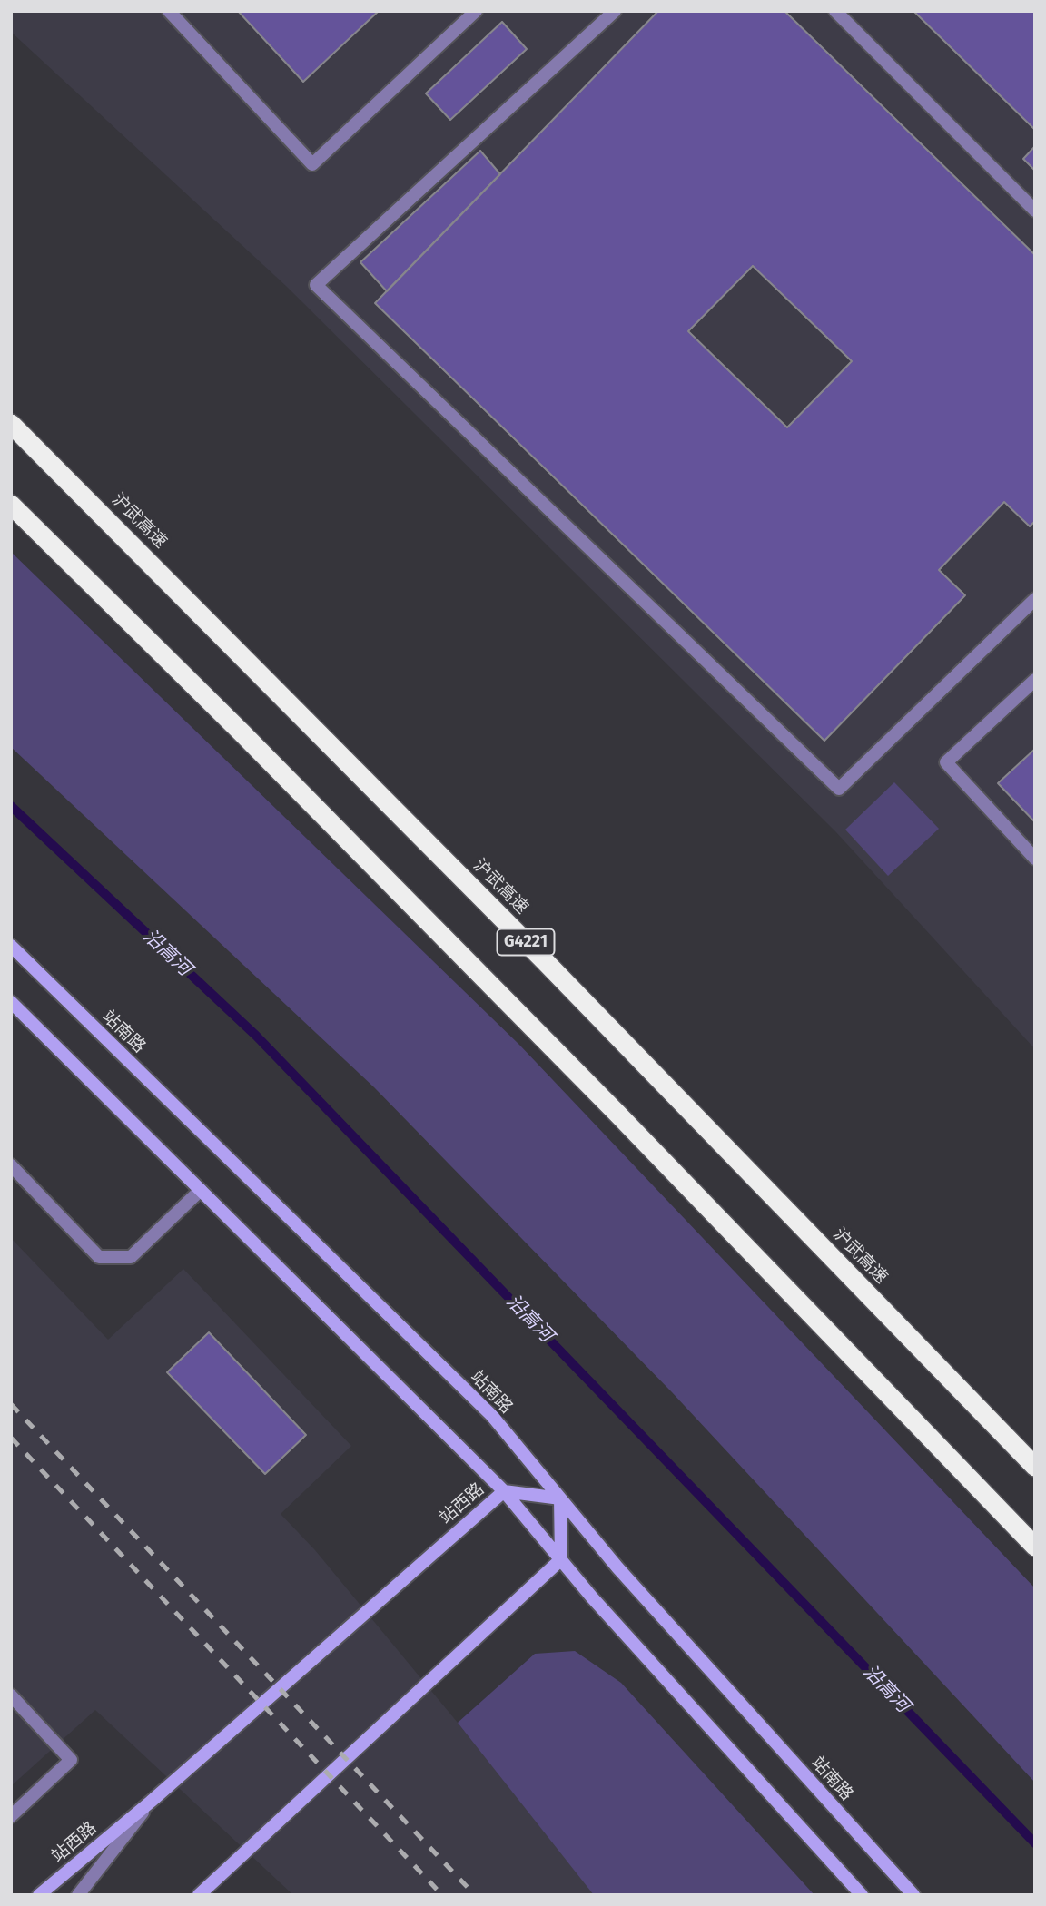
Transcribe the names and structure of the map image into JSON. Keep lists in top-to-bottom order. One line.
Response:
{"streets":{"highway":["沪武高速","G4221"],"street":["站南路","站西路"]},"crossings":[["站南路","站西路"]],"water":["沿高河"]}
